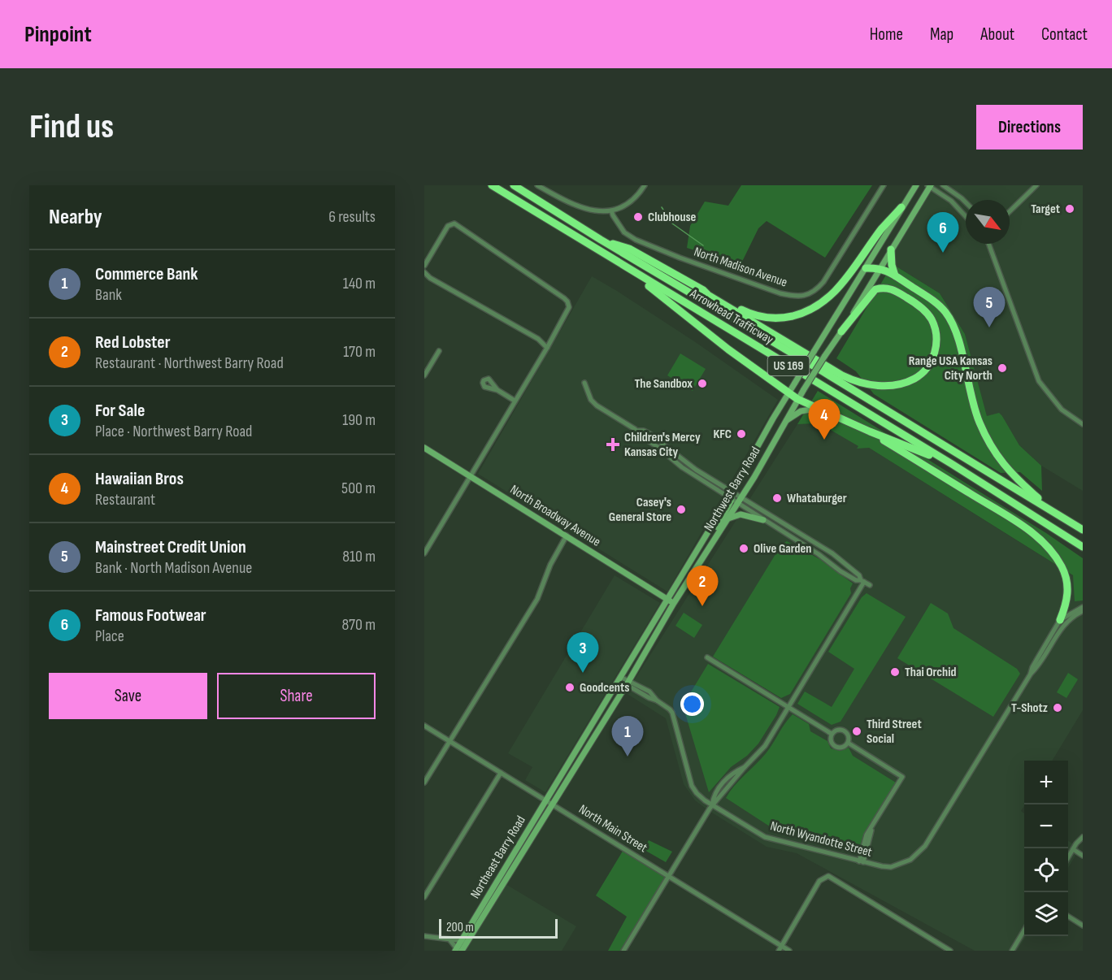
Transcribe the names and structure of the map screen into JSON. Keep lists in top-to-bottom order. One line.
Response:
{"streets":{"highway":["Arrowhead Trafficway","US 169"],"main road":["Northwest Barry Road","North Broadway Avenue","Northeast Barry Road"],"street":["North Madison Avenue","North Main Street","North Wyandotte Street"]},"crossings":[["Northwest Barry Road","North Broadway Avenue"],["Northwest Barry Road","North Main Street"],["Northwest Barry Road","North Wyandotte Street"],["Northwest Barry Road","Northeast Barry Road"],["North Main Street","Northeast Barry Road"]],"places":{"other":["Target","Clubhouse","Range USA Kansas City North","The Sandbox","KFC","Whataburger","Casey's General Store","Olive Garden","Thai Orchid","Goodcents","T-Shotz","Third Street Social"],"health":["Children's Mercy Kansas City"]},"scale_bar":"200 m","north":"bottom right","page":{"header":"Pinpoint","nav":["Home","Map","About","Contact"],"buttons":["Directions",["Save","Share"]],"title":"Find us","heading":["Nearby","6 results"],"pins":["6","5","4","2","3","1"],"list":[{"mark":"1","name":"Commerce Bank","note":"Bank","value":"140 m"},{"mark":"2","name":"Red Lobster","note":"Restaurant · Northwest Barry Road","value":"170 m"},{"mark":"3","name":"For Sale","note":"Place · Northwest Barry Road","value":"190 m"},{"mark":"4","name":"Hawaiian Bros","note":"Restaurant","value":"500 m"},{"mark":"5","name":"Mainstreet Credit Union","note":"Bank · North Madison Avenue","value":"810 m"},{"mark":"6","name":"Famous Footwear","note":"Place","value":"870 m"}],"map_buttons":["+","−"],"scale":"200 m"}}
